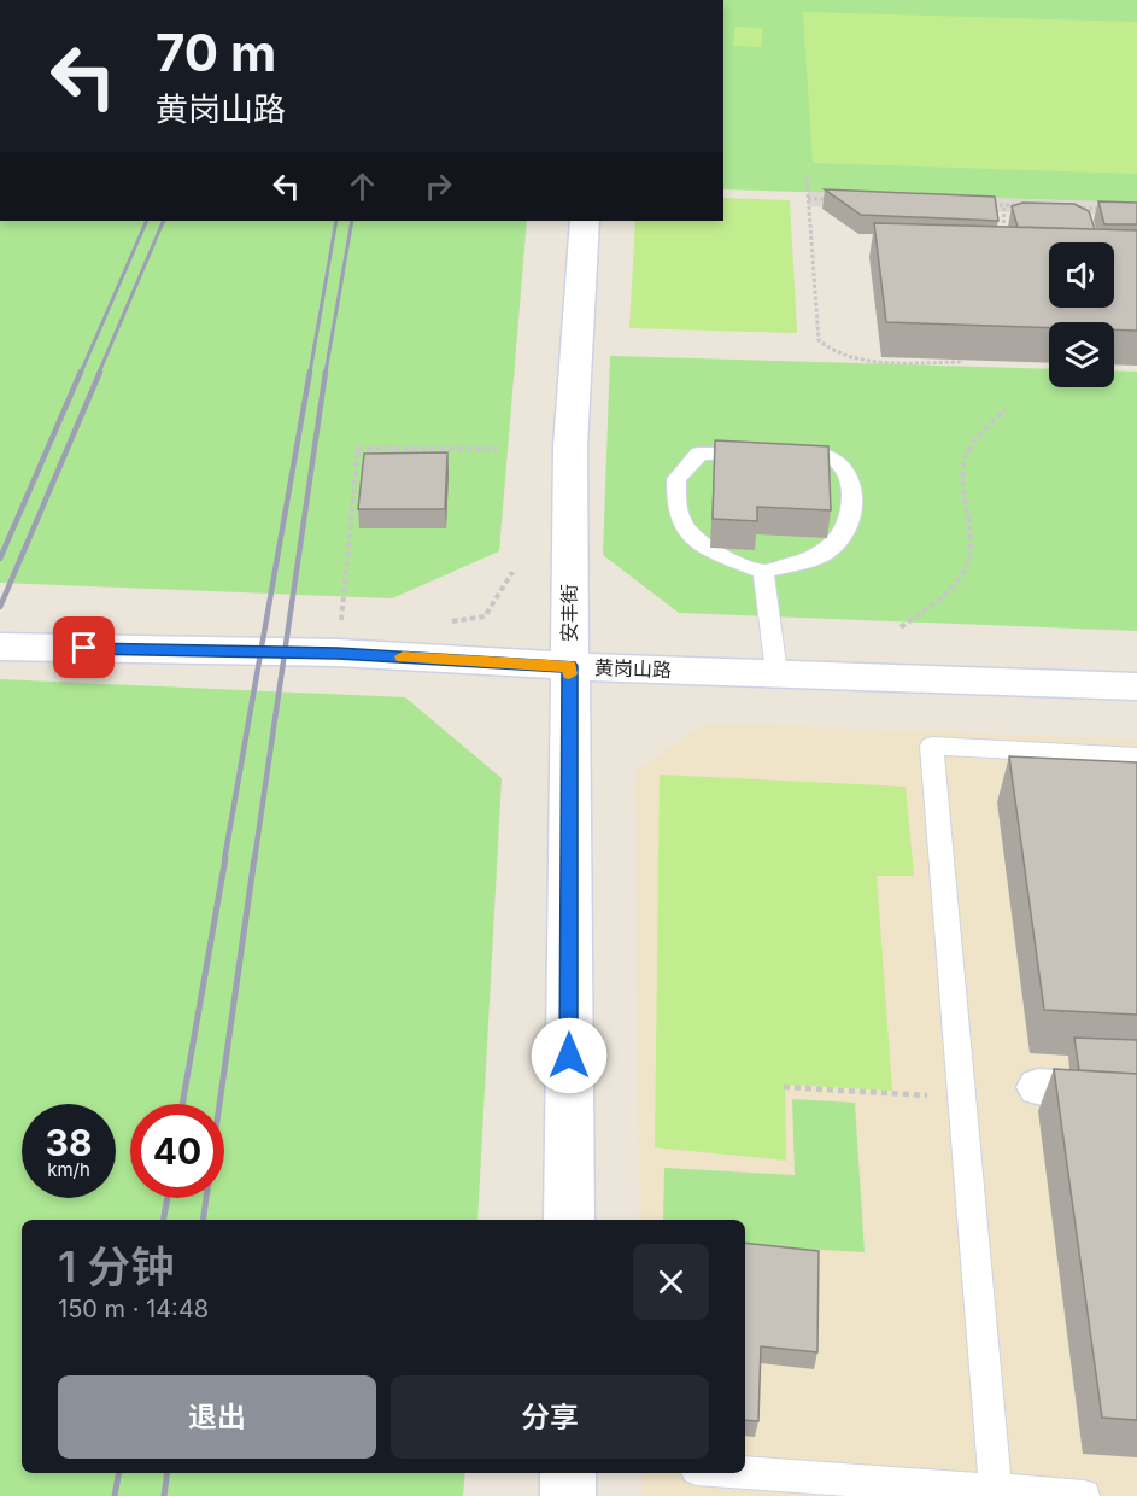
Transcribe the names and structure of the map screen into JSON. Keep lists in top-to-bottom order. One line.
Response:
{"streets":{"street":["安丰街","黄岗山路"]},"crossings":[["安丰街","黄岗山路"]],"page":{"turn":["70 m","黄岗山路"],"speed":"38 km/h","limit":"40","heading":["1 分钟","150 m · 14:48"],"buttons":["退出","分享"]}}
